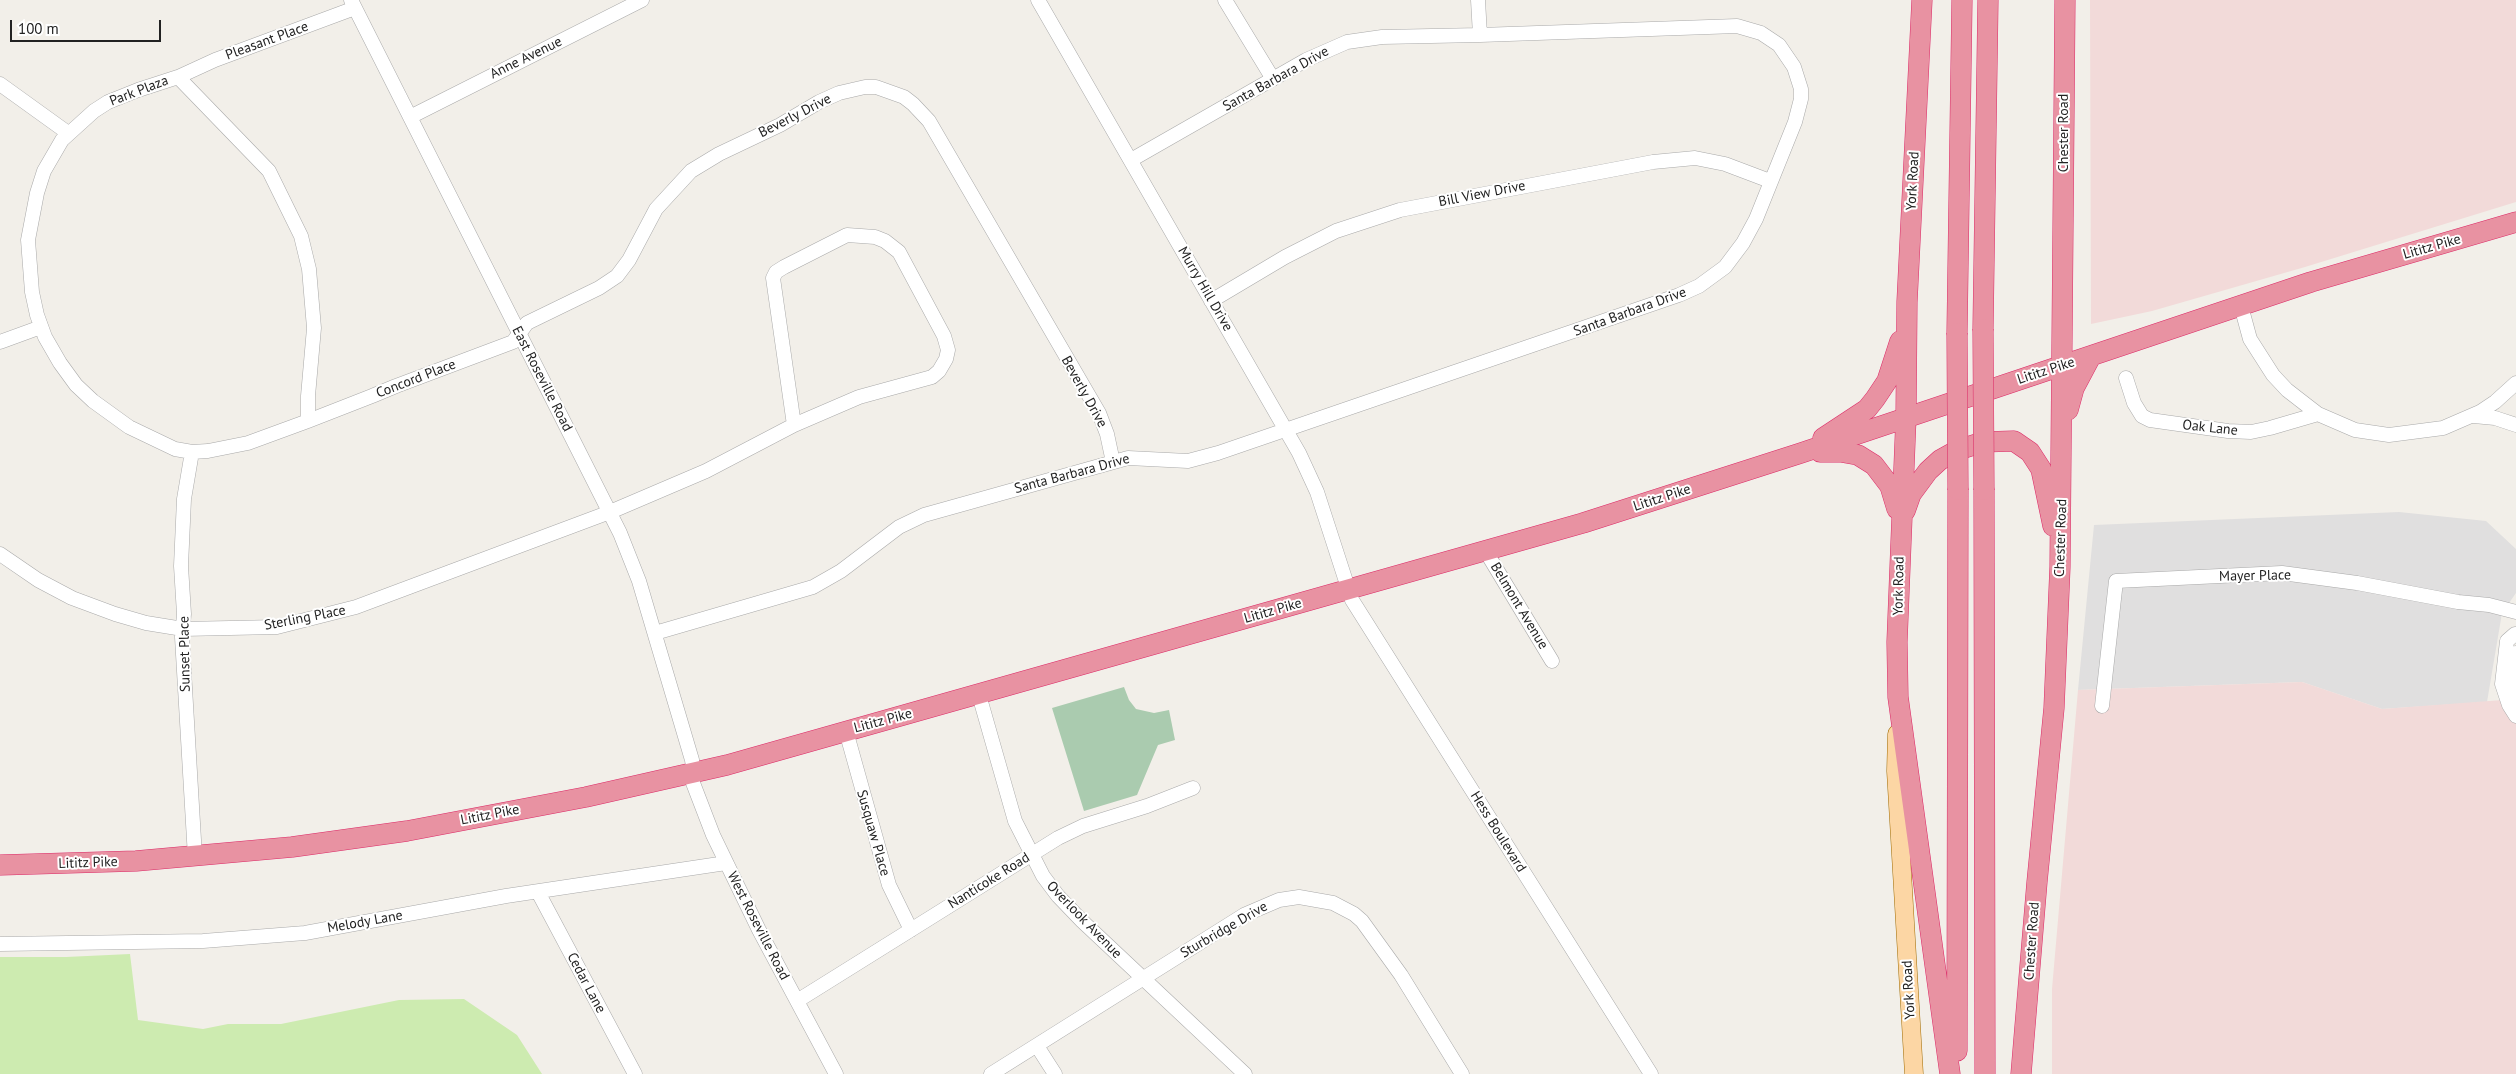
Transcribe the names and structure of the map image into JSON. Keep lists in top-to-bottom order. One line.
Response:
{"streets":{"highway":["Chester Road","York Road","Lititz Pike"],"street":["Pleasant Place","Anne Avenue","Santa Barbara Drive","Park Plaza","Beverly Drive","Bill View Drive","Murry Hill Drive","Concord Place","East Roseville Road","Oak Lane","Mayer Place","Belmont Avenue","Sterling Place","Sunset Place","Hess Boulevard","Susquaw Place","Nanticoke Road","Overlook Avenue","Melody Lane","West Roseville Road","Sturbridge Drive","Cedar Lane"]},"crossings":[["Pleasant Place","Park Plaza"],["Pleasant Place","East Roseville Road"],["Anne Avenue","East Roseville Road"],["Santa Barbara Drive","Beverly Drive"],["Santa Barbara Drive","Bill View Drive"],["Santa Barbara Drive","Murry Hill Drive"],["Santa Barbara Drive","East Roseville Road"],["Park Plaza","Concord Place"],["Park Plaza","Sunset Place"],["Beverly Drive","Concord Place"],["Beverly Drive","East Roseville Road"],["Chester Road","Lititz Pike"],["York Road","Lititz Pike"],["Bill View Drive","Murry Hill Drive"],["Lititz Pike","Murry Hill Drive"],["Lititz Pike","East Roseville Road"],["Lititz Pike","Belmont Avenue"],["Lititz Pike","Sunset Place"],["Lititz Pike","Hess Boulevard"],["Lititz Pike","Susquaw Place"],["Lititz Pike","Overlook Avenue"],["Lititz Pike","West Roseville Road"],["Murry Hill Drive","Hess Boulevard"],["Concord Place","East Roseville Road"],["East Roseville Road","Sterling Place"],["East Roseville Road","West Roseville Road"],["Sterling Place","Sunset Place"],["Susquaw Place","Nanticoke Road"],["Nanticoke Road","Overlook Avenue"],["Nanticoke Road","West Roseville Road"],["Overlook Avenue","Sturbridge Drive"],["Melody Lane","West Roseville Road"],["Melody Lane","Cedar Lane"]],"scale_bar":"100 m"}
